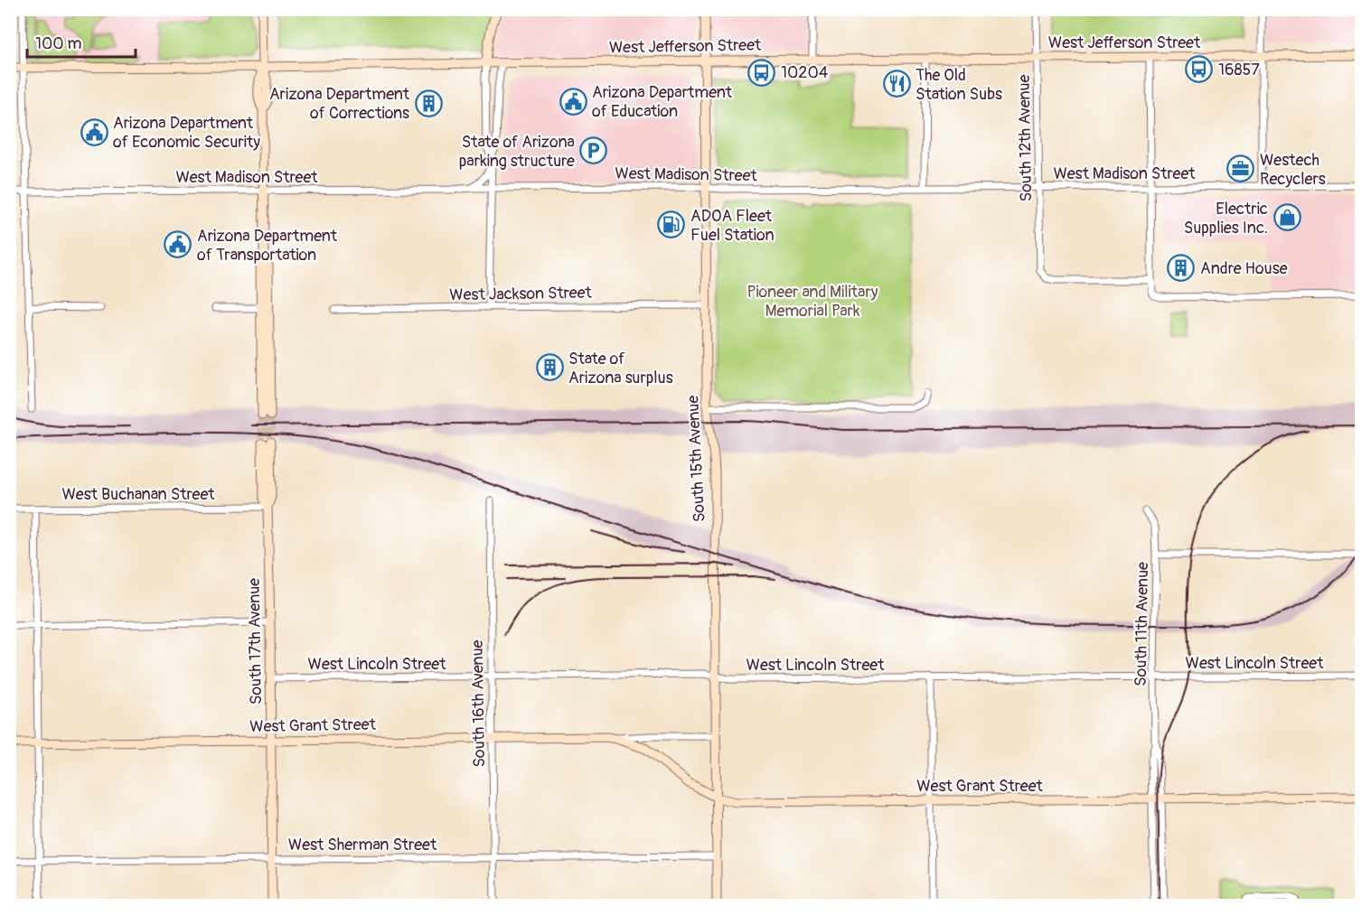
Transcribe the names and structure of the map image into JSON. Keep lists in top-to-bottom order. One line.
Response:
{"streets":{"main road":["West Jefferson Street","South 15th Avenue","South 17th Avenue","West Grant Street"],"street":["South 12th Avenue","West Madison Street","West Jackson Street","West Buchanan Street","South 11th Avenue","West Lincoln Street","South 16th Avenue","West Sherman Street"]},"crossings":[["West Jefferson Street","South 12th Avenue"],["West Jefferson Street","South 15th Avenue"],["South 12th Avenue","West Madison Street"],["West Madison Street","South 15th Avenue"],["West Jackson Street","South 15th Avenue"],["South 15th Avenue","West Lincoln Street"],["South 15th Avenue","West Grant Street"],["South 15th Avenue","West Sherman Street"],["West Buchanan Street","South 17th Avenue"],["South 11th Avenue","West Lincoln Street"],["South 11th Avenue","West Grant Street"],["South 17th Avenue","West Lincoln Street"],["South 17th Avenue","West Grant Street"],["South 17th Avenue","West Sherman Street"],["West Lincoln Street","South 16th Avenue"],["South 16th Avenue","West Grant Street"],["South 16th Avenue","West Sherman Street"]],"parks":["Pioneer and Military Memorial Park"],"places":{"bus stop":["16857","10204"],"restaurant":["The Old Station Subs"],"public building":["Arizona Department of Education","Arizona Department of Economic Security","Arizona Department of Transportation"],"building":["Arizona Department of Corrections","Andre House","State of Arizona surplus"],"parking":["State of Arizona parking structure"],"office":["Westech Recyclers"],"shop":["Electric Supplies Inc."],"fuel station":["ADOA Fleet Fuel Station"]},"scale_bar":"100 m"}
